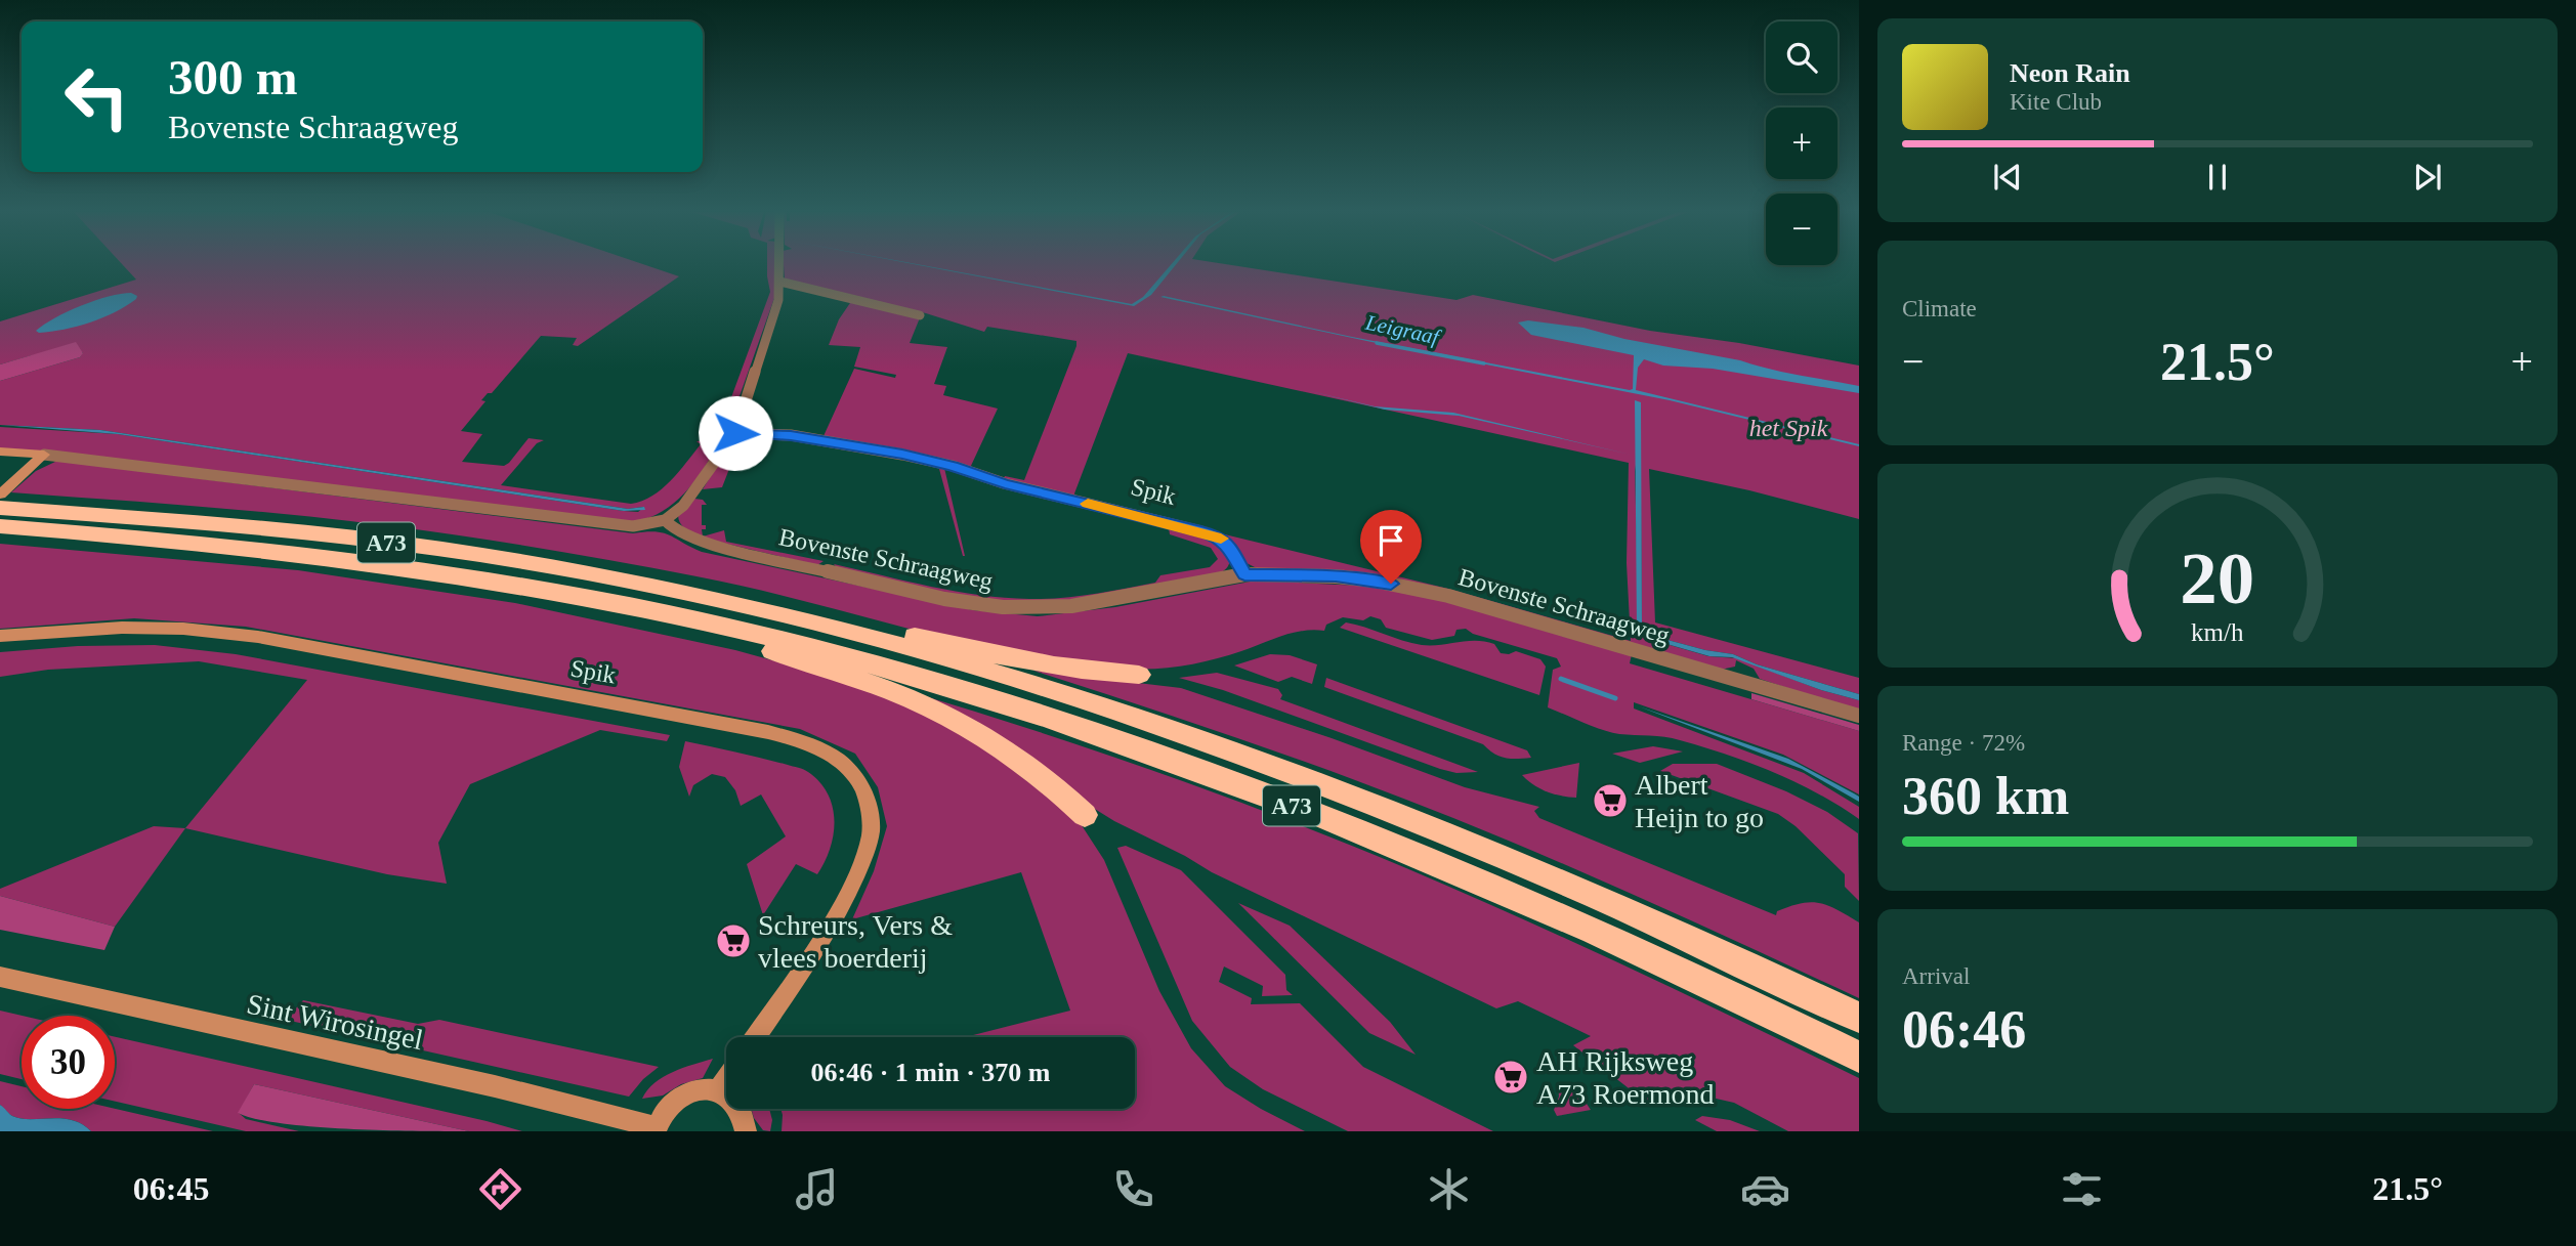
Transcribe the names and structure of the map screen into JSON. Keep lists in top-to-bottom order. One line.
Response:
{"streets":{"highway":["A73"],"street":["Spik","Bovenste Schraagweg","Sint Wirosingel"]},"crossings":[["Spik","Bovenste Schraagweg"]],"water":["Leigraaf"],"parks":["het Spik"],"places":{"supermarket":["Albert Heijn to go","Schreurs, Vers & vlees boerderij","AH Rijksweg A73 Roermond"]},"page":{"map_buttons":["+","−"],"turn":["300 m","Bovenste Schraagweg"],"song":["Neon Rain","Kite Club"],"tile":["Climate",["Range · 72%","360 km"],["Arrival","06:46"]],"heat":["−","21.5°","+"],"limit":"30","trip":"06:46 · 1 min · 370 m","tabs":["06:45","21.5°"],"gauge":["20","km/h"]}}
